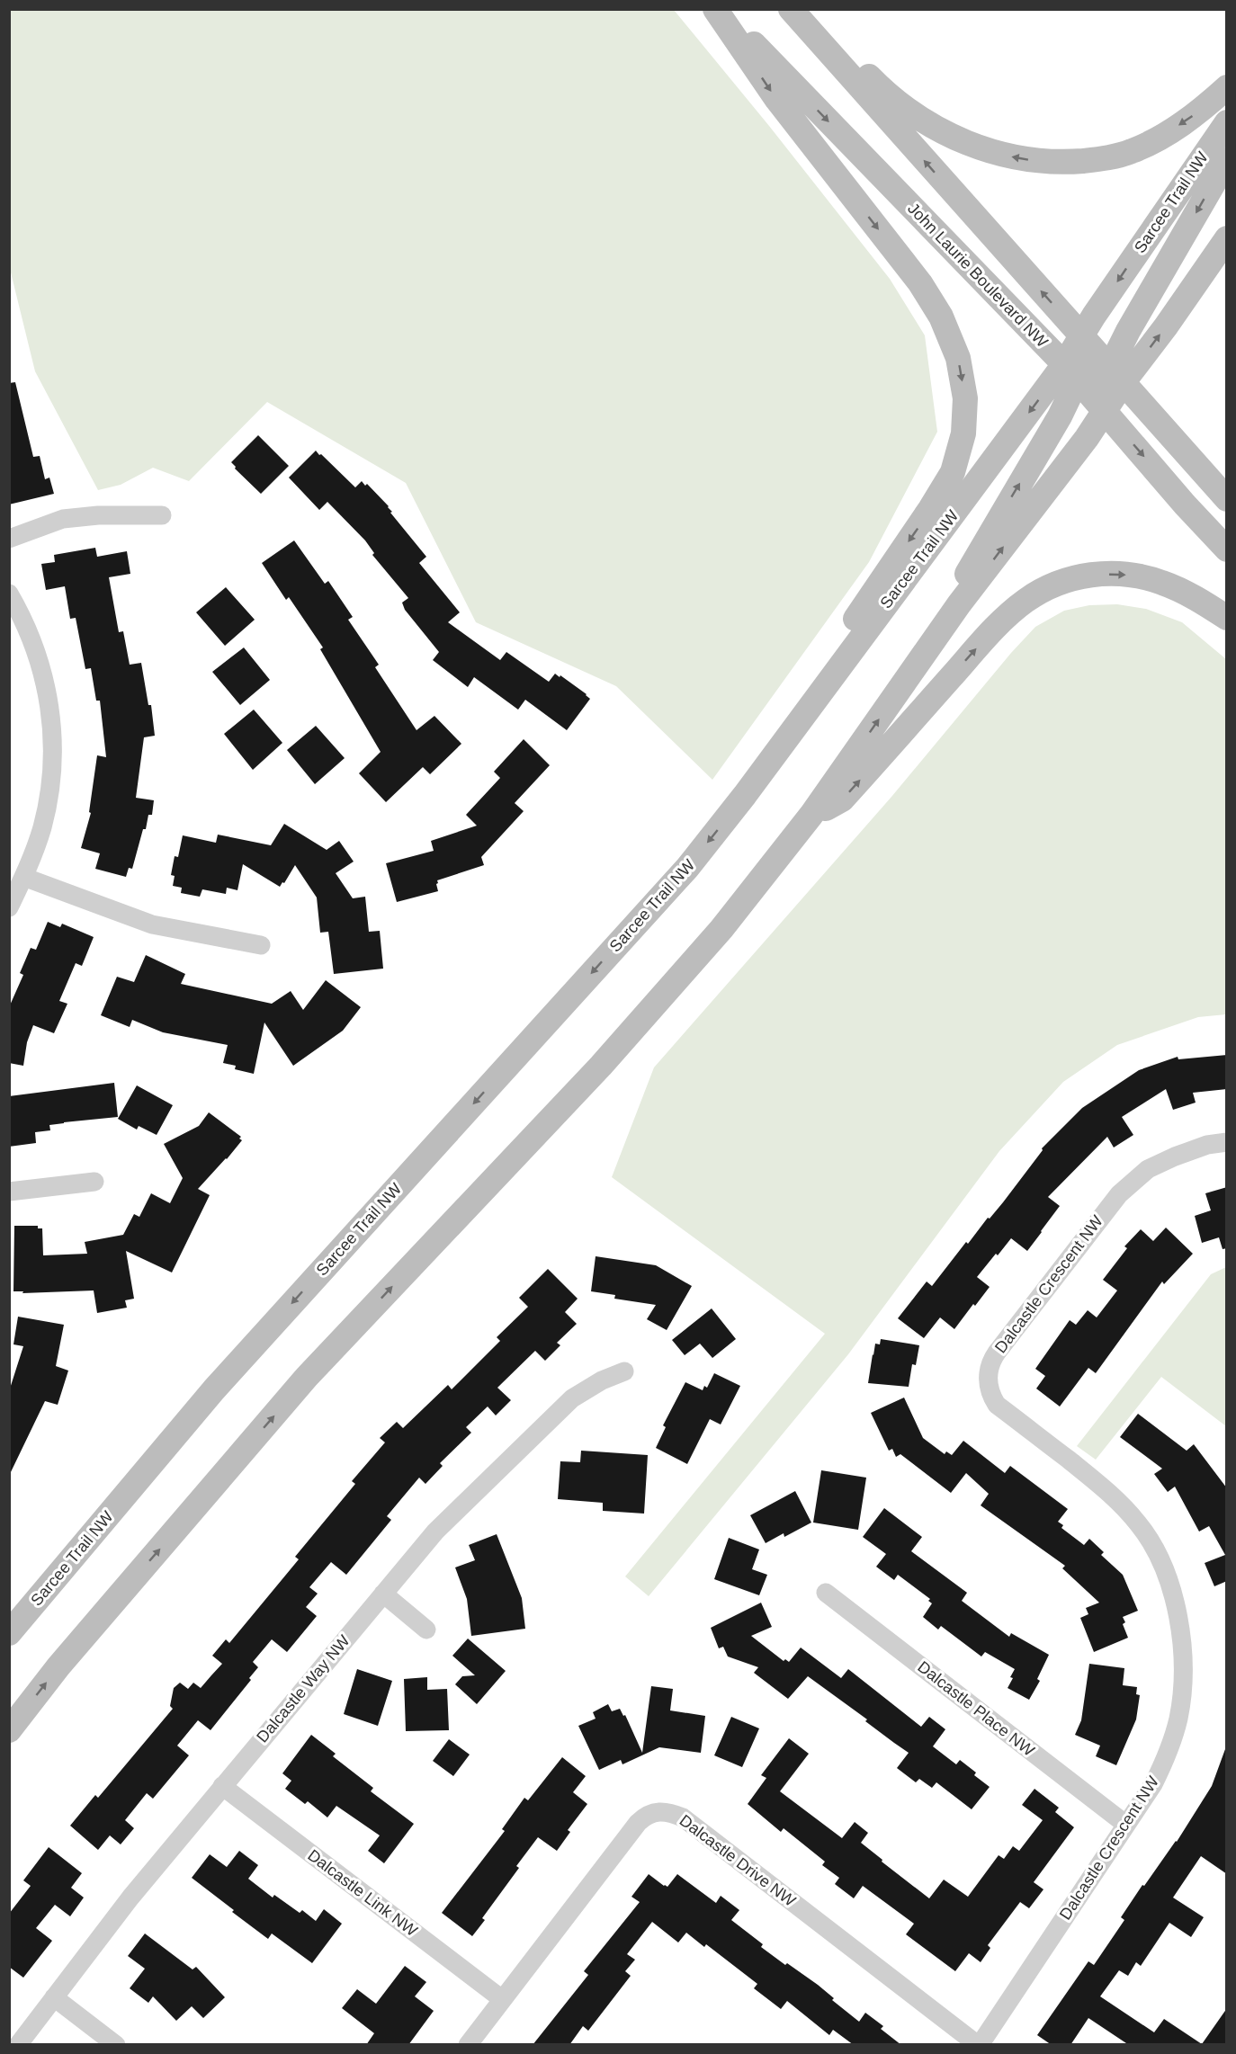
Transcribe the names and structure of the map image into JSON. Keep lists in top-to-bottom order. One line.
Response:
{"streets":{"main road":["Sarcee Trail NW","John Laurie Boulevard NW"],"street":["Dalcastle Crescent NW","Dalcastle Way NW","Dalcastle Place NW","Dalcastle Drive NW","Dalcastle Link NW"]},"crossings":[["Sarcee Trail NW","John Laurie Boulevard NW"],["Dalcastle Crescent NW","Dalcastle Place NW"],["Dalcastle Crescent NW","Dalcastle Drive NW"],["Dalcastle Way NW","Dalcastle Link NW"],["Dalcastle Drive NW","Dalcastle Link NW"]]}
